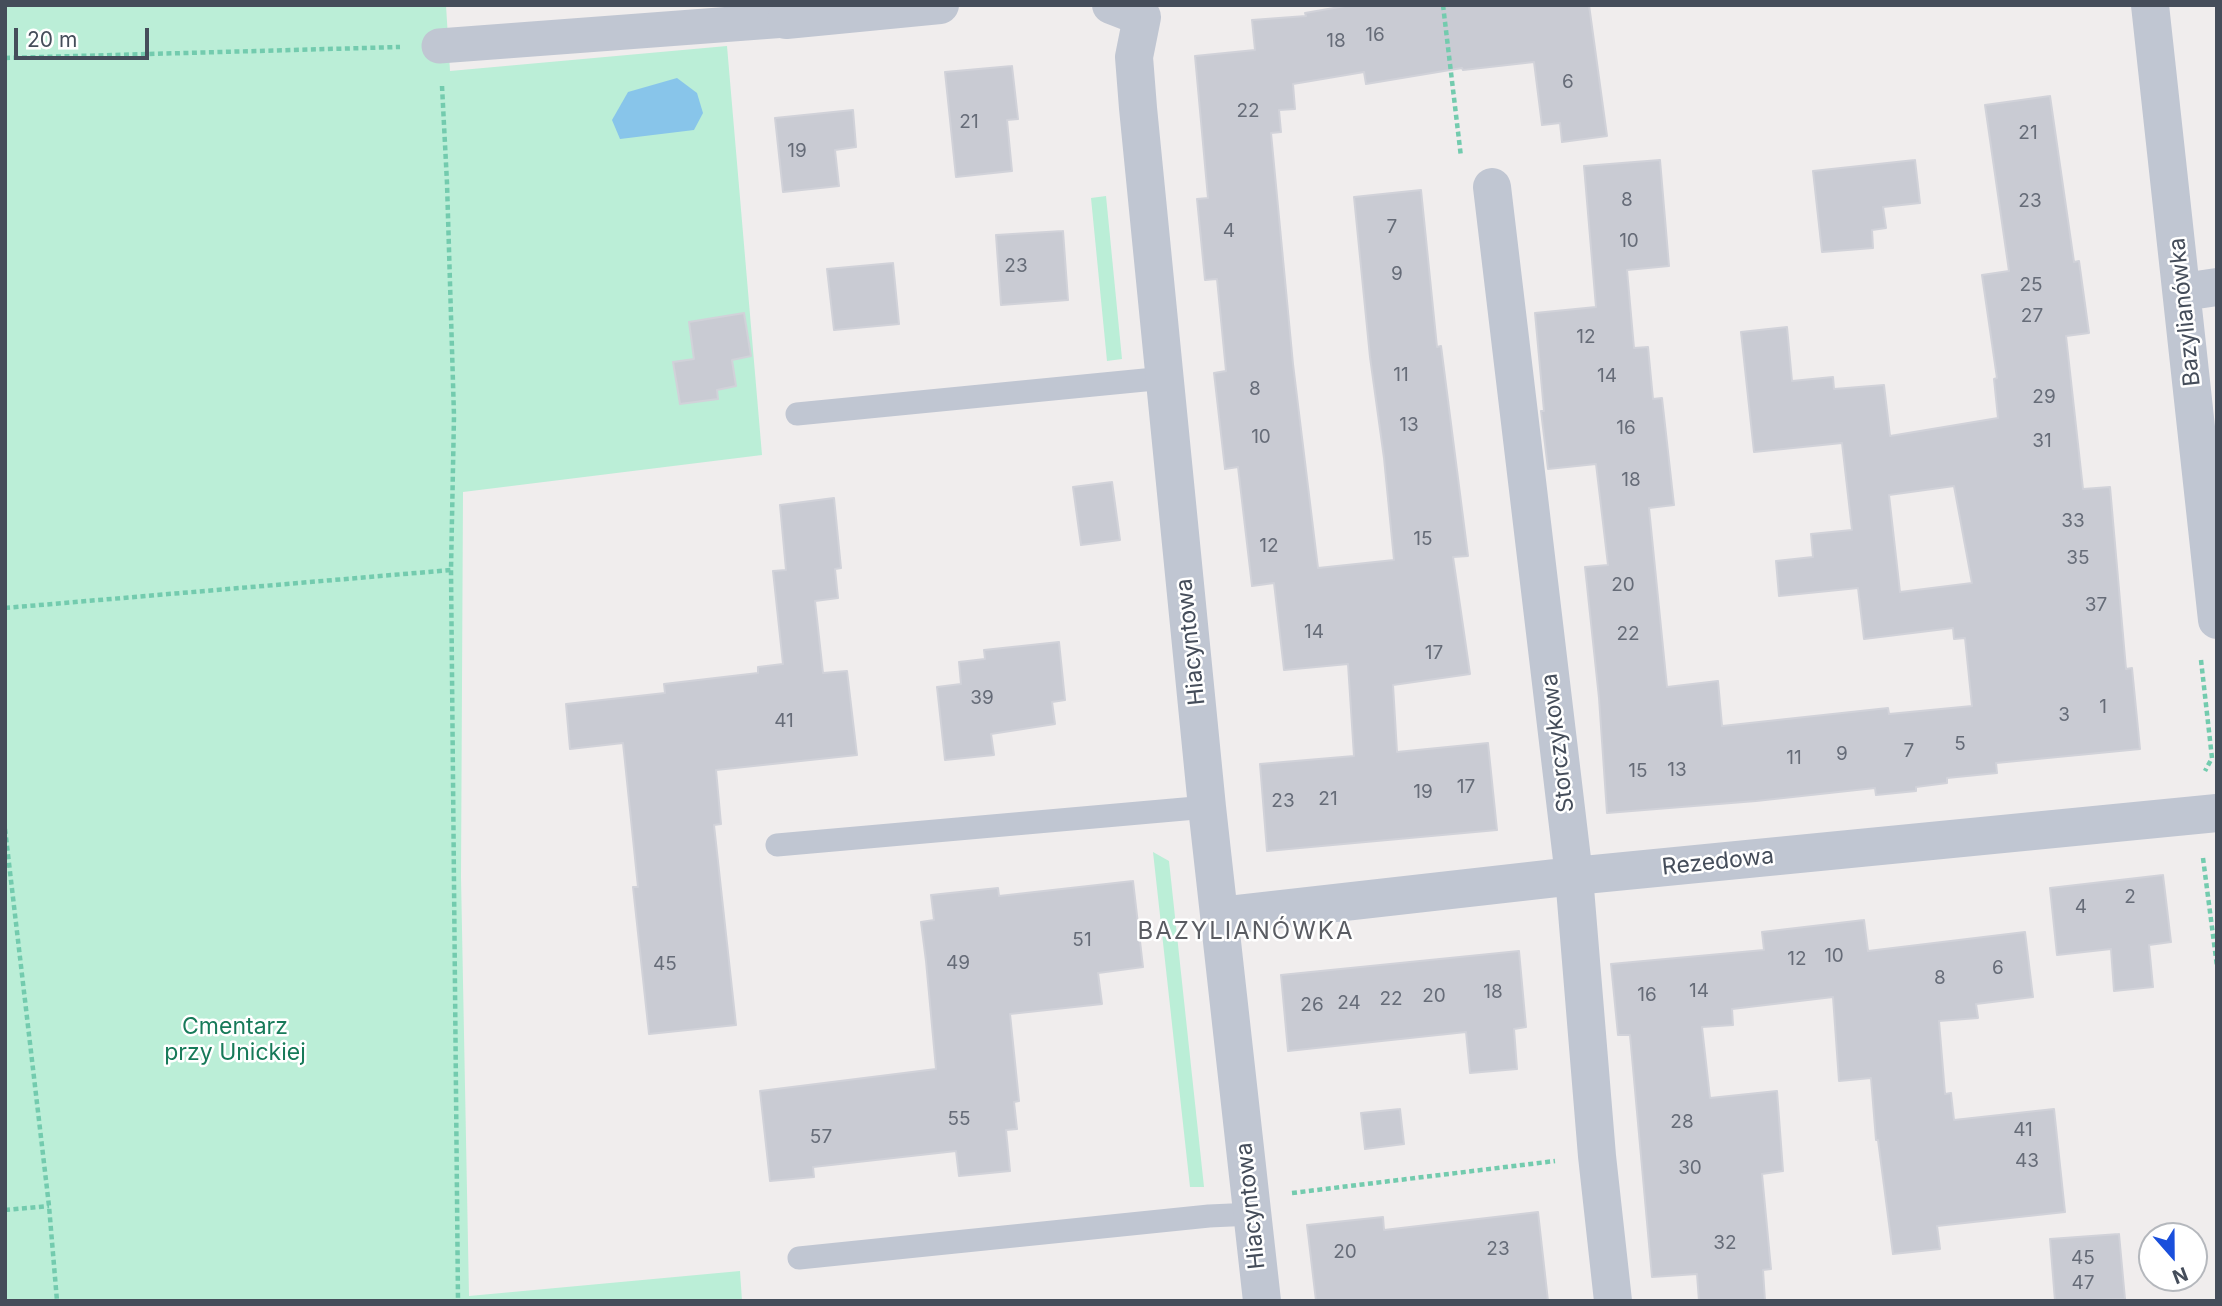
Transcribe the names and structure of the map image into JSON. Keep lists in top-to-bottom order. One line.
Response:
{"streets":{"street":["Bazylianówka","Hiacyntowa","Storczykowa","Rezedowa"]},"crossings":[["Hiacyntowa","Rezedowa"],["Storczykowa","Rezedowa"]],"districts":["BAZYLIANÓWKA"],"parks":["Cmentarz przy Unickiej"],"house_numbers":["16","18","6","22","21","21","19","8","23","7","4","10","23","9","25","27","12","11","14","8","29","13","16","10","31","18","33","15","12","35","20","37","14","22","17","39","1","3","41","5","7","9","11","13","15","17","19","21","23","2","4","51","10","12","49","45","6","8","14","18","16","20","22","24","26","55","28","41","57","43","30","32","23","20","45","47"],"scale_bar":"20 m","north":"bottom"}
